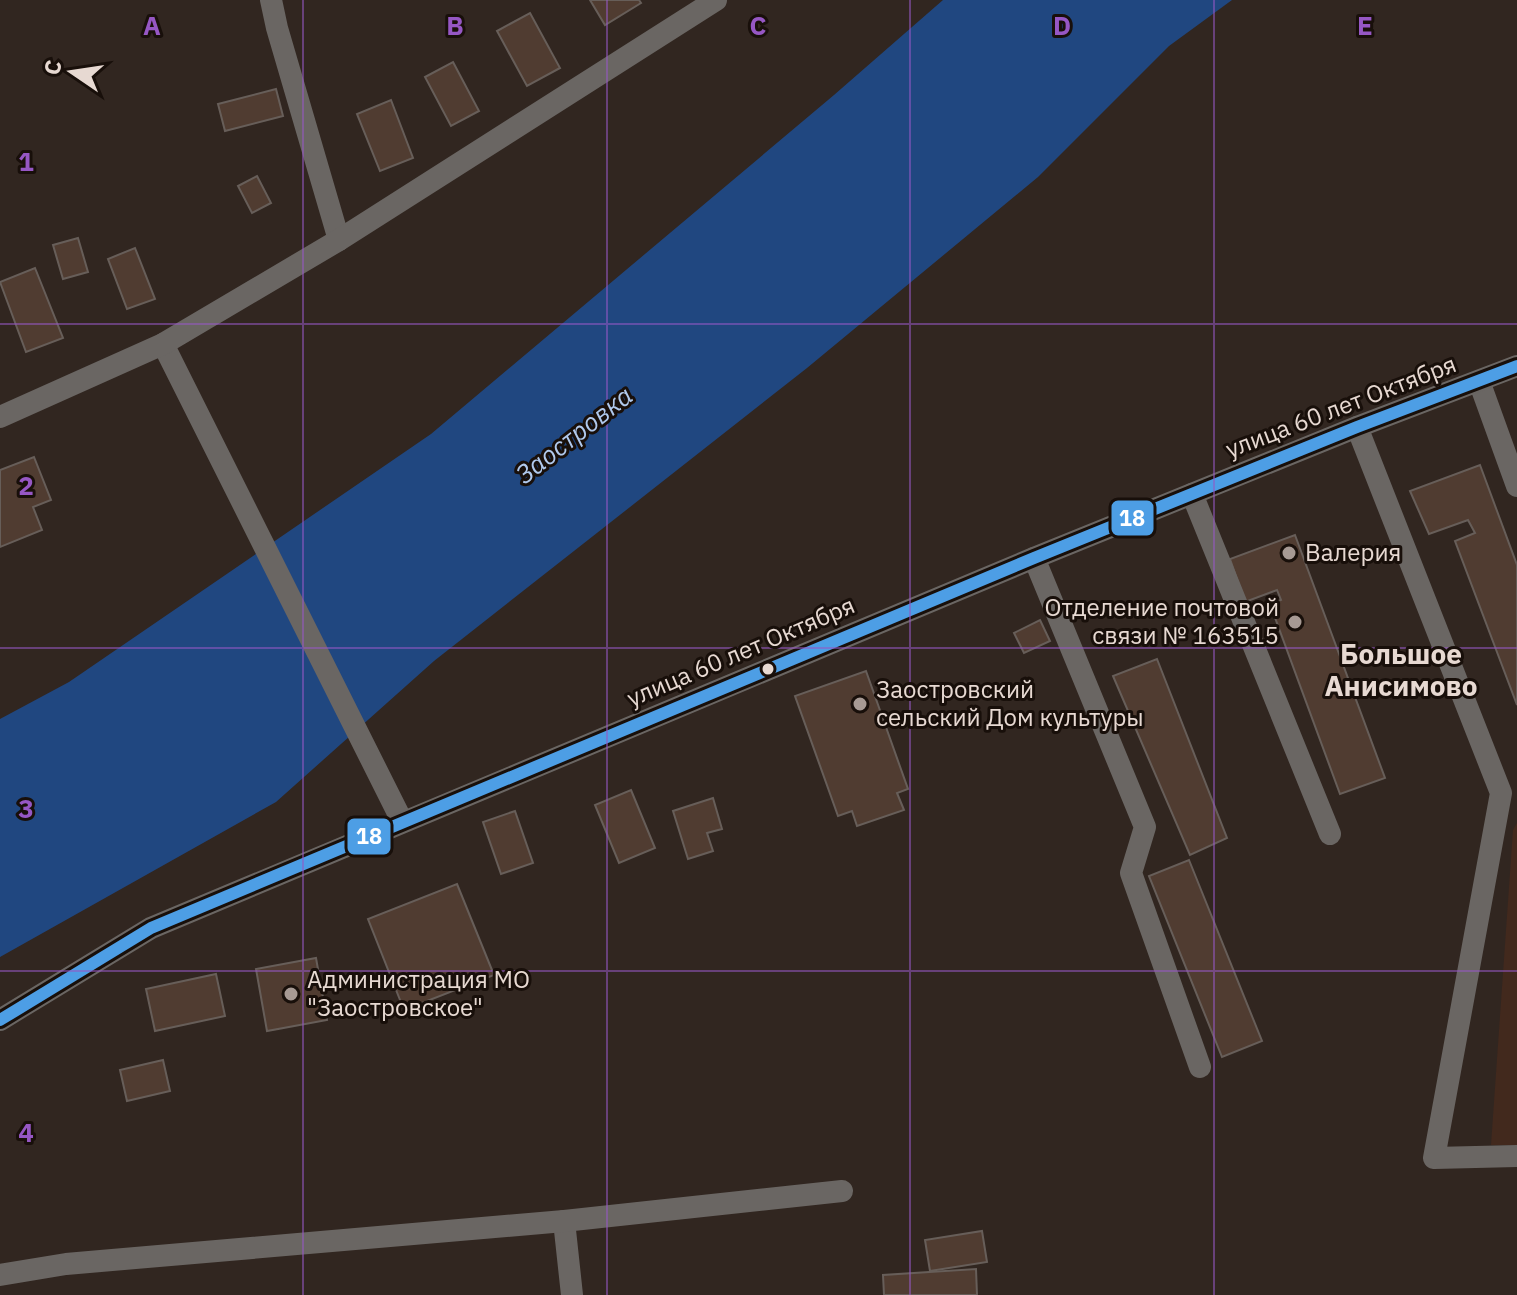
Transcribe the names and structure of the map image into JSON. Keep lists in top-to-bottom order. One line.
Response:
{"streets":{"street":["улица 60 лет Октября"]},"districts":["Большое Анисимово"],"water":["Заостровка"],"places":["Валерия","Отделение почтовой связи № 163515","Заостровский сельский Дом культуры","Администрация МО \"Заостровское\""],"lines":["transit line 18"],"north":"left","grid":{"columns":["A","B","C","D","E"],"rows":["1","2","3","4"]}}
